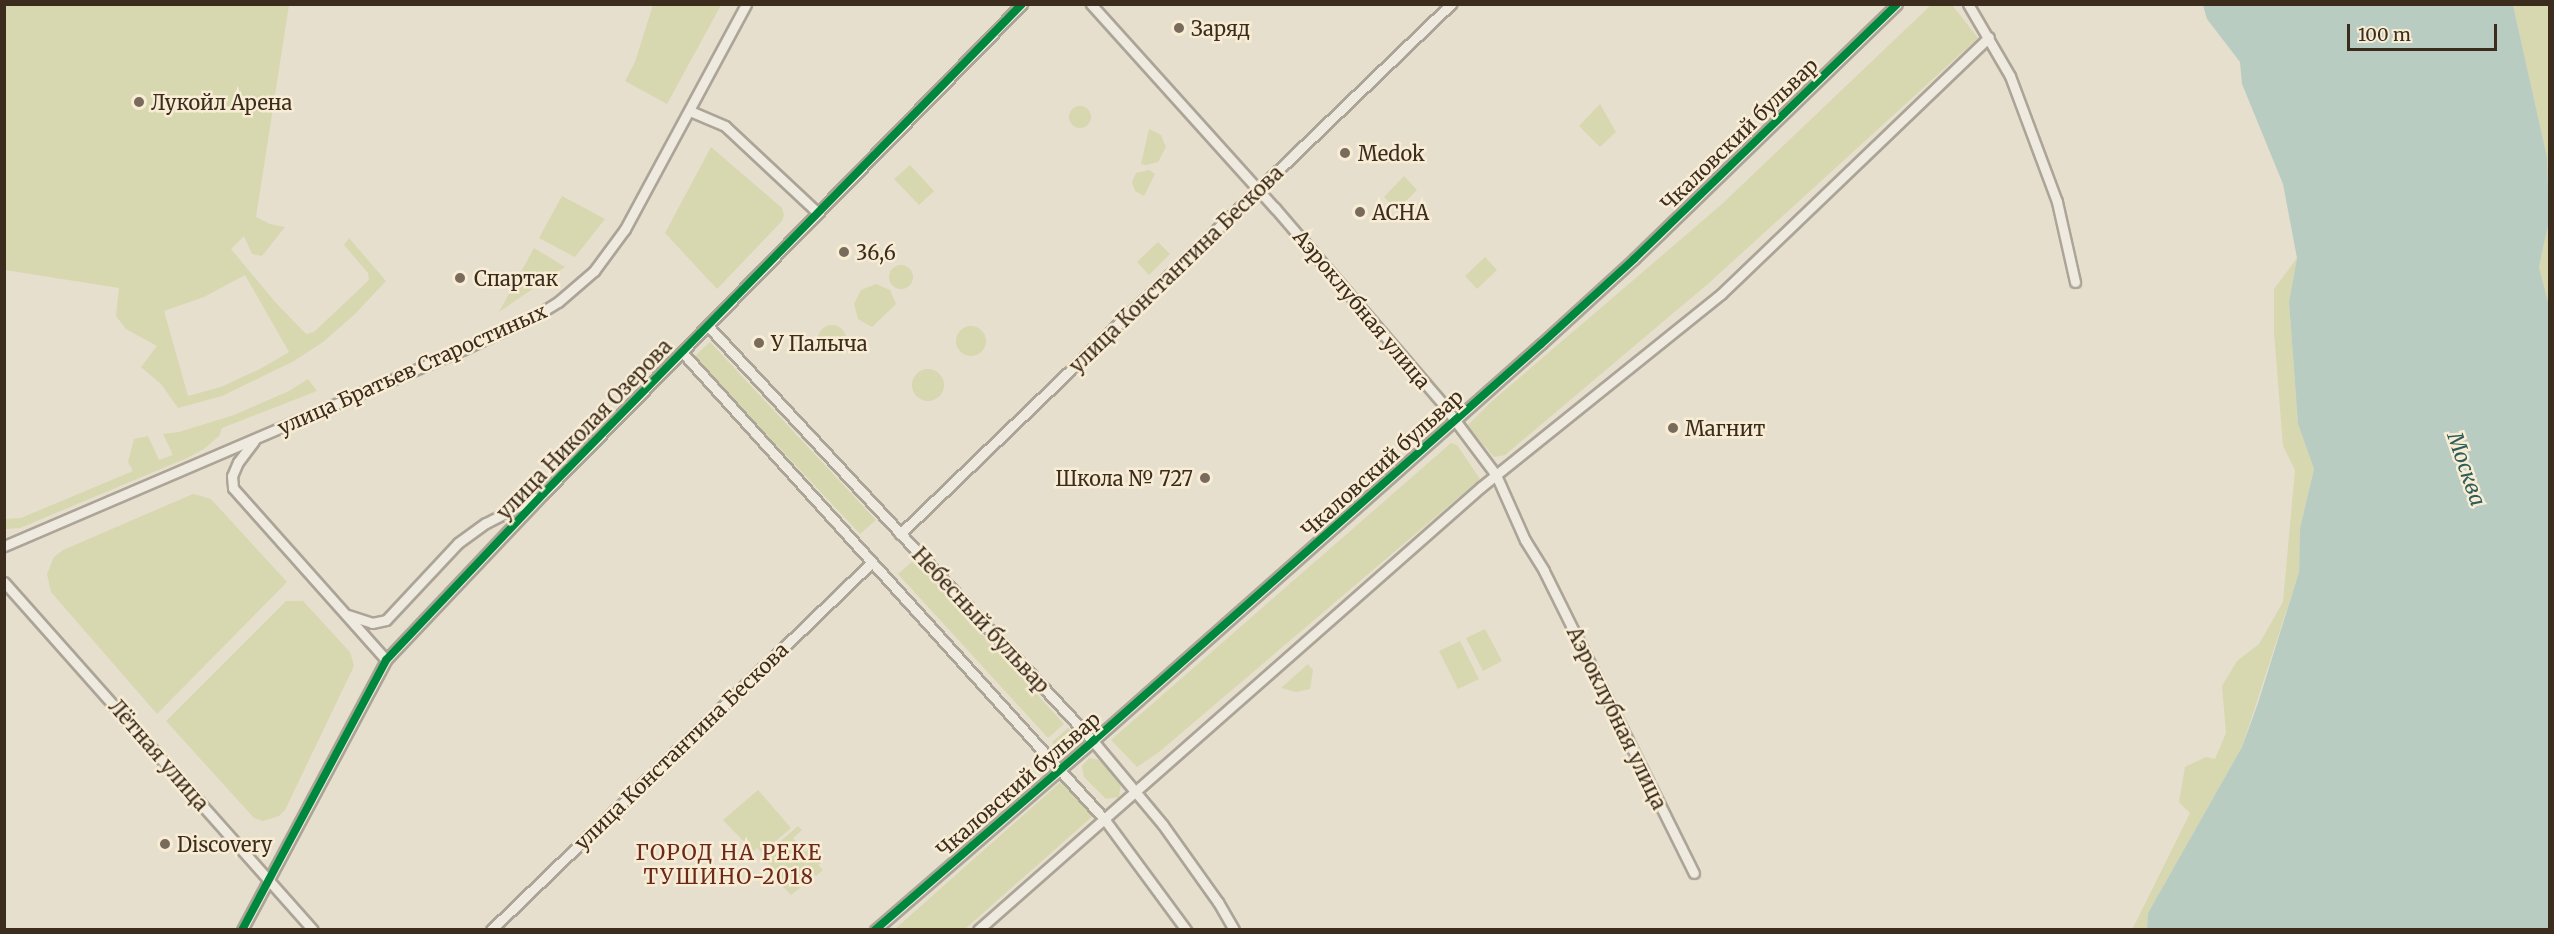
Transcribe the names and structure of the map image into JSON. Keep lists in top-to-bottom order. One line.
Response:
{"streets":{"street":["Чкаловский бульвар","улица Константина Бескова","Аэроклубная улица","улица Братьев Старостиных","улица Николая Озерова","Небесный бульвар","Лётная улица"]},"crossings":[["Чкаловский бульвар","Аэроклубная улица"],["Чкаловский бульвар","Небесный бульвар"],["улица Константина Бескова","Аэроклубная улица"],["улица Константина Бескова","Небесный бульвар"],["улица Николая Озерова","Небесный бульвар"],["улица Николая Озерова","Лётная улица"]],"districts":["ГОРОД НА РЕКЕ ТУШИНО-2018"],"water":["Москва"],"places":["Заряд","Лукойл Арена","Medok","АСНА","36,6","Спартак","У Палыча","Магнит","Школа № 727","Discovery"],"scale_bar":"100 m"}
